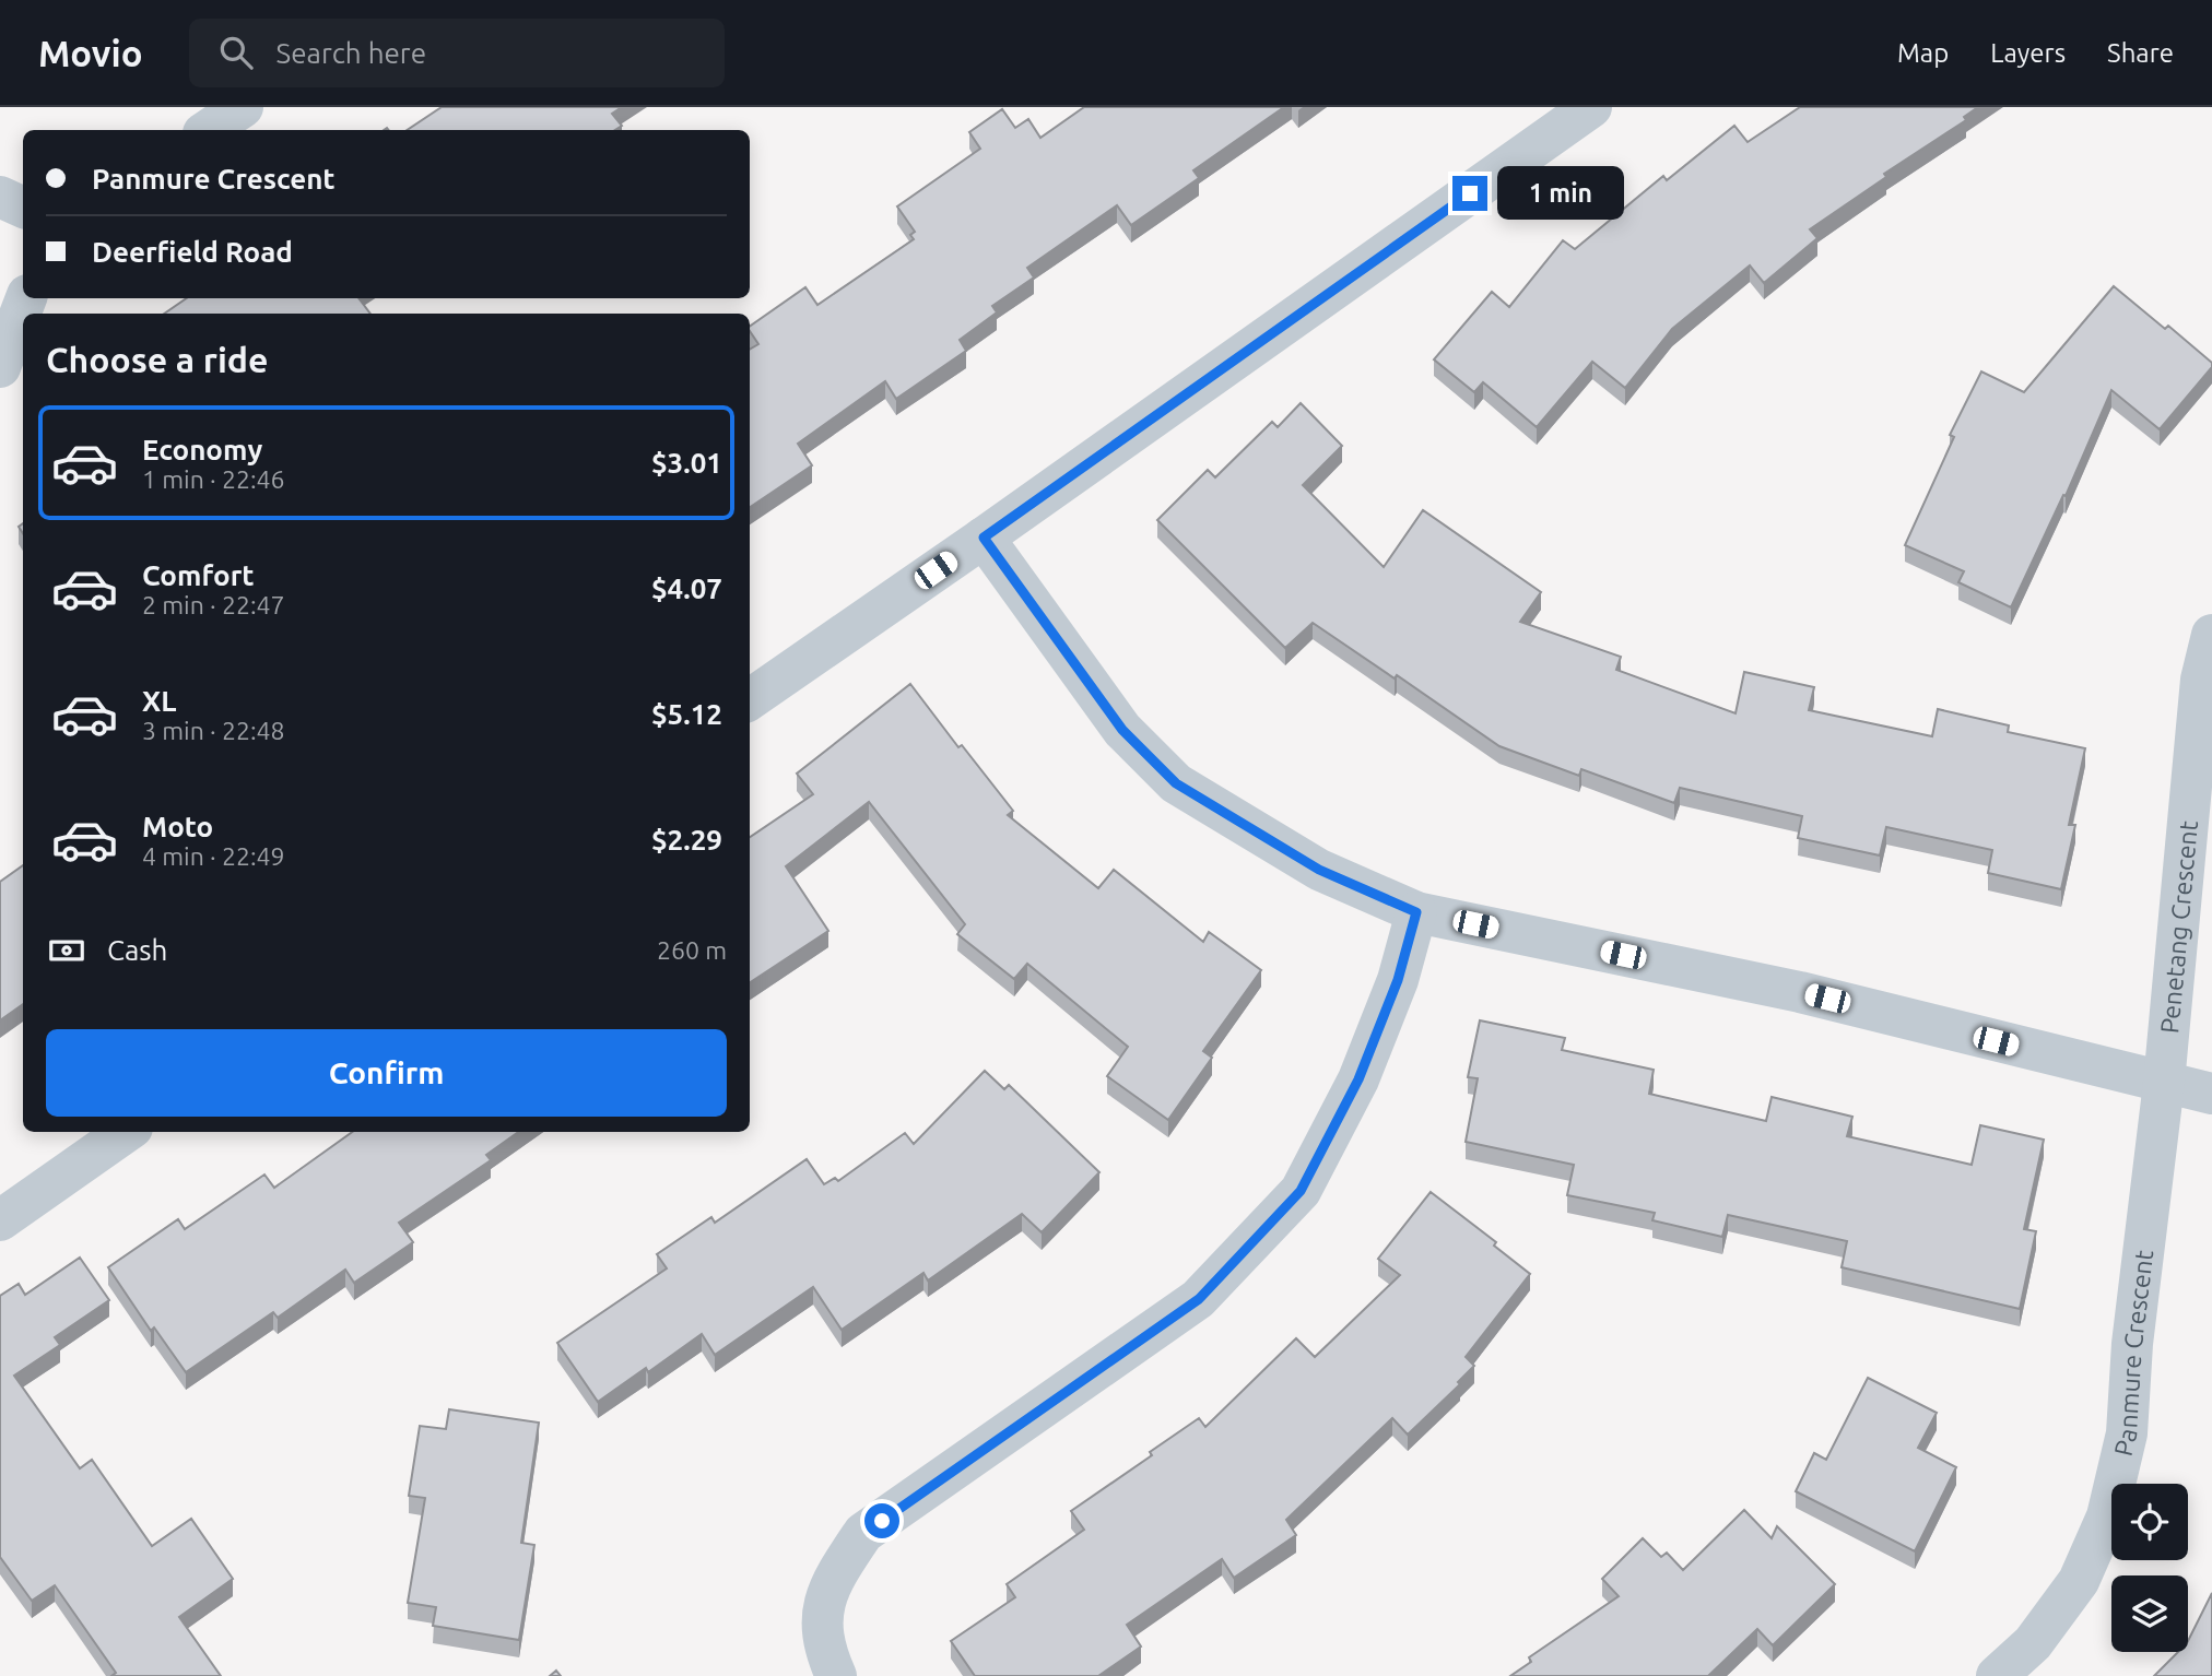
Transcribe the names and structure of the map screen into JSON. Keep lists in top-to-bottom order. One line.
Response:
{"streets":{"street":["Penetang Crescent","Panmure Crescent"]},"crossings":[["Penetang Crescent","Panmure Crescent"]],"page":{"header":"Movio","search":"Search here","nav":["Map","Layers","Share"],"banner":["Panmure Crescent","Deerfield Road"],"bubble":"1 min","heading":"Choose a ride","list":[{"name":"Economy","note":"1 min · 22:46","value":"$3.01"},{"name":"Comfort","note":"2 min · 22:47","value":"$4.07"},{"name":"XL","note":"3 min · 22:48","value":"$5.12"},{"name":"Moto","note":"4 min · 22:49","value":"$2.29"}],"pay":["Cash","260 m"],"buttons":"Confirm"}}
